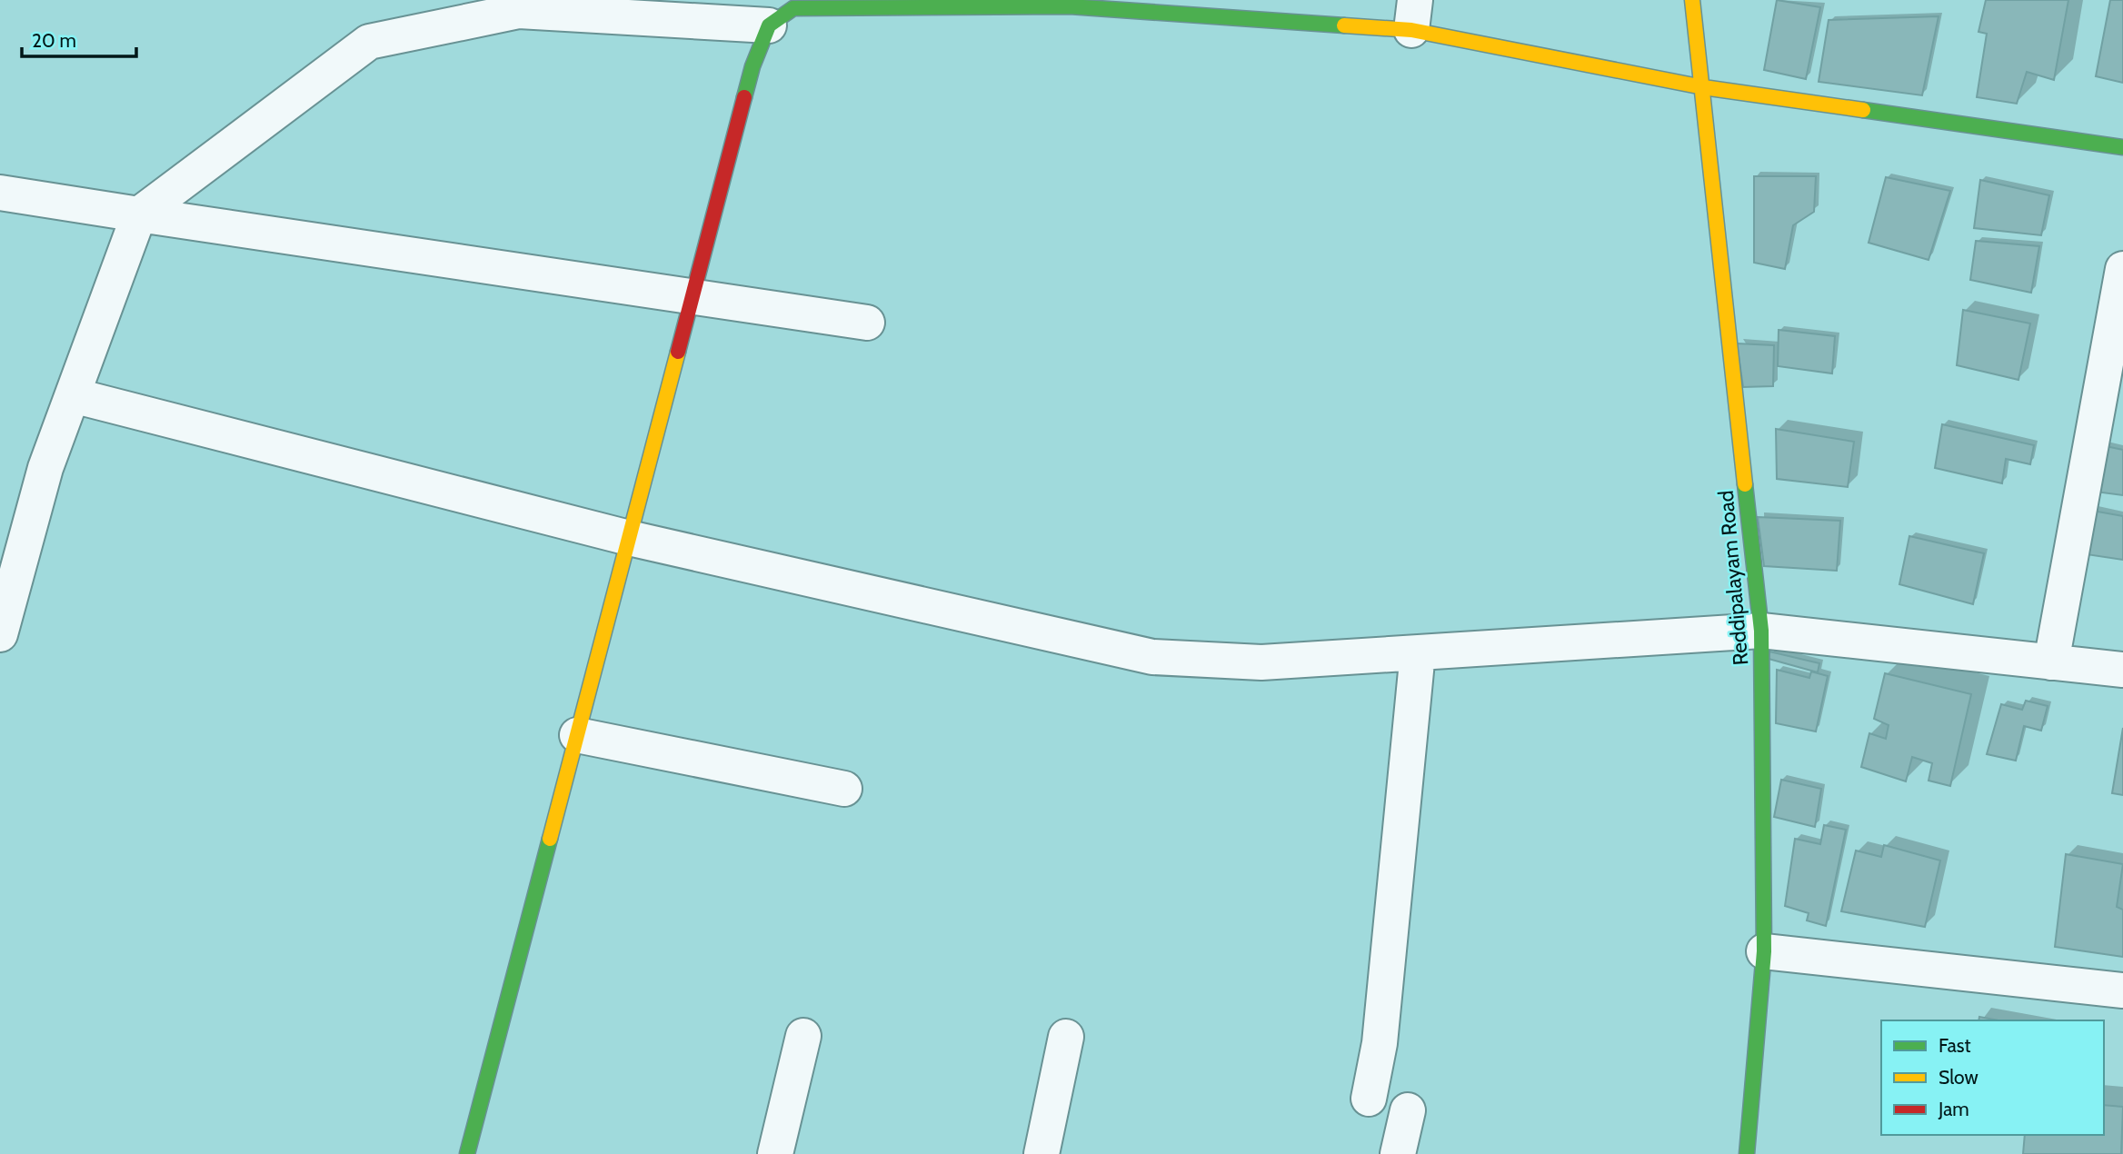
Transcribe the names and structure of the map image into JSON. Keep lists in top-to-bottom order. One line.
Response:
{"streets":{"street":["Reddipalayam Road"]},"legend":["Fast","Slow","Jam"],"scale_bar":"20 m"}
